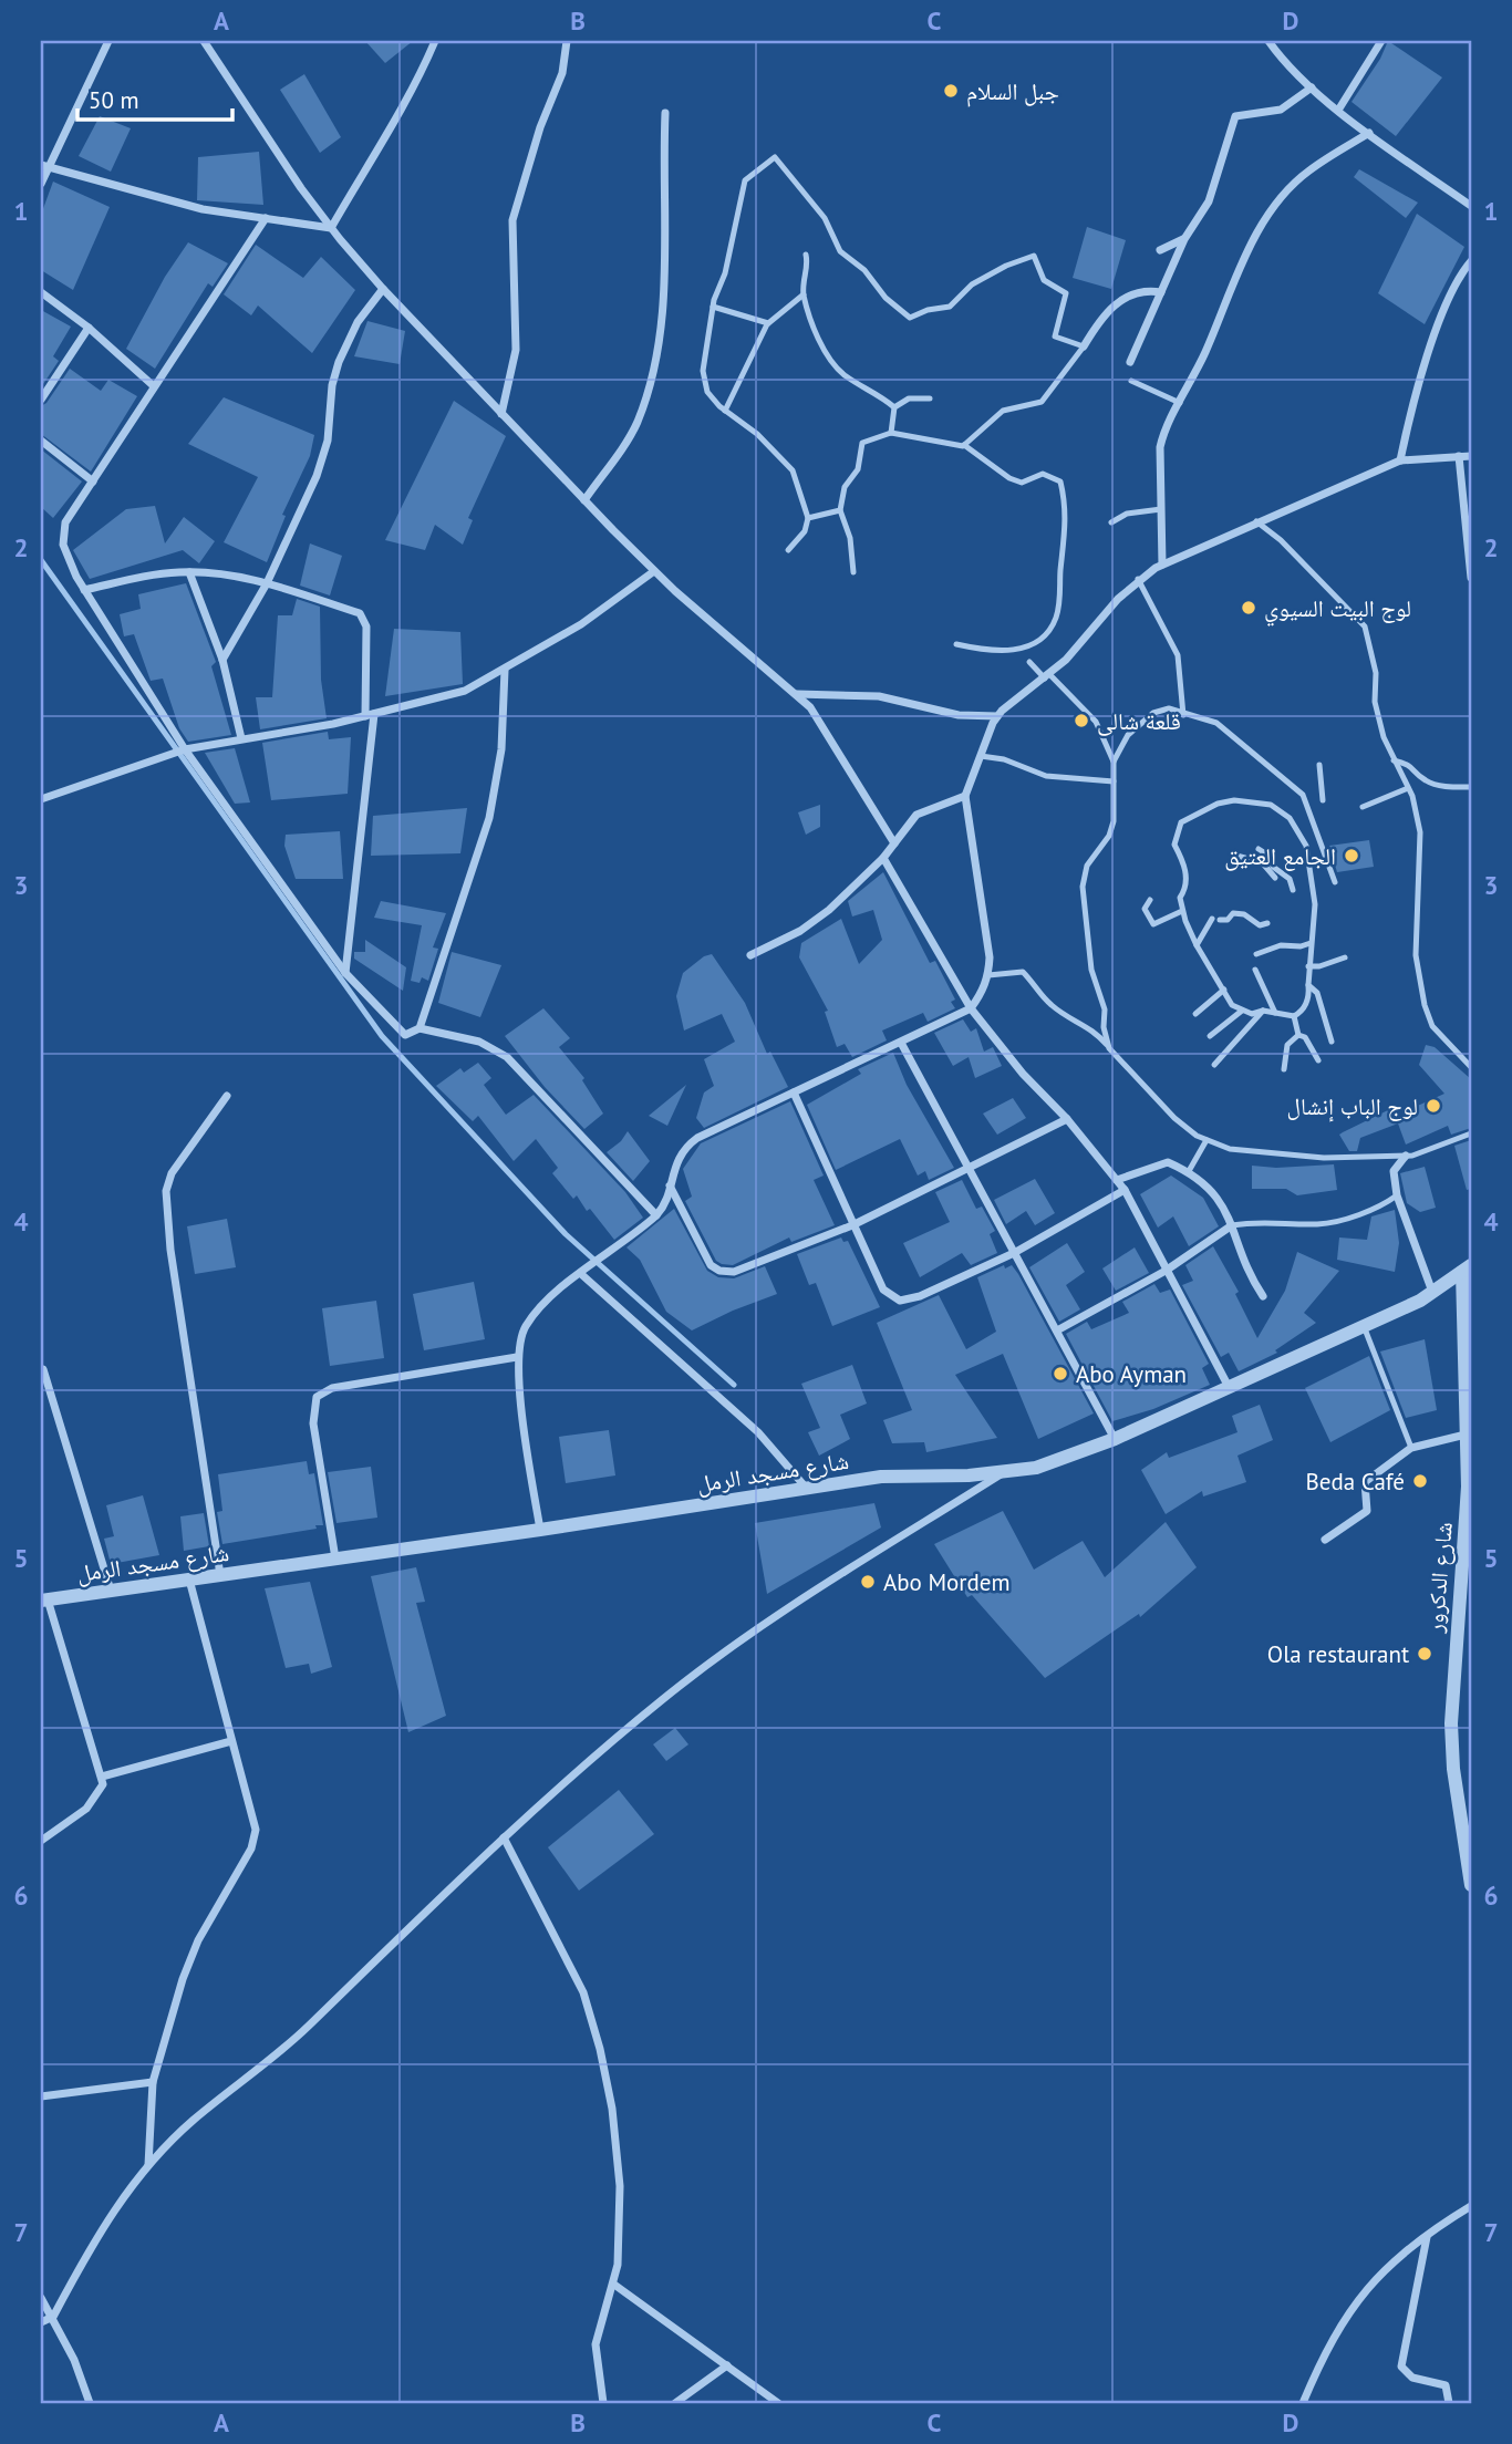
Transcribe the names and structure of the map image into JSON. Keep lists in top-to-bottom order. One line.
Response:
{"streets":{"street":["شارع مسجد الرمل","شارع الدكرور"]},"crossings":[["شارع مسجد الرمل","شارع الدكرور"]],"places":["جبل السلام","لوج البيت السيوي","قلعة شالى","الجامع العتيق","لوج الباب إنشال","Abo Ayman","Beda Café","Abo Mordem","Ola restaurant"],"scale_bar":"50 m","grid":{"columns":["A","B","C","D"],"rows":["1","2","3","4","5","6","7"]}}
